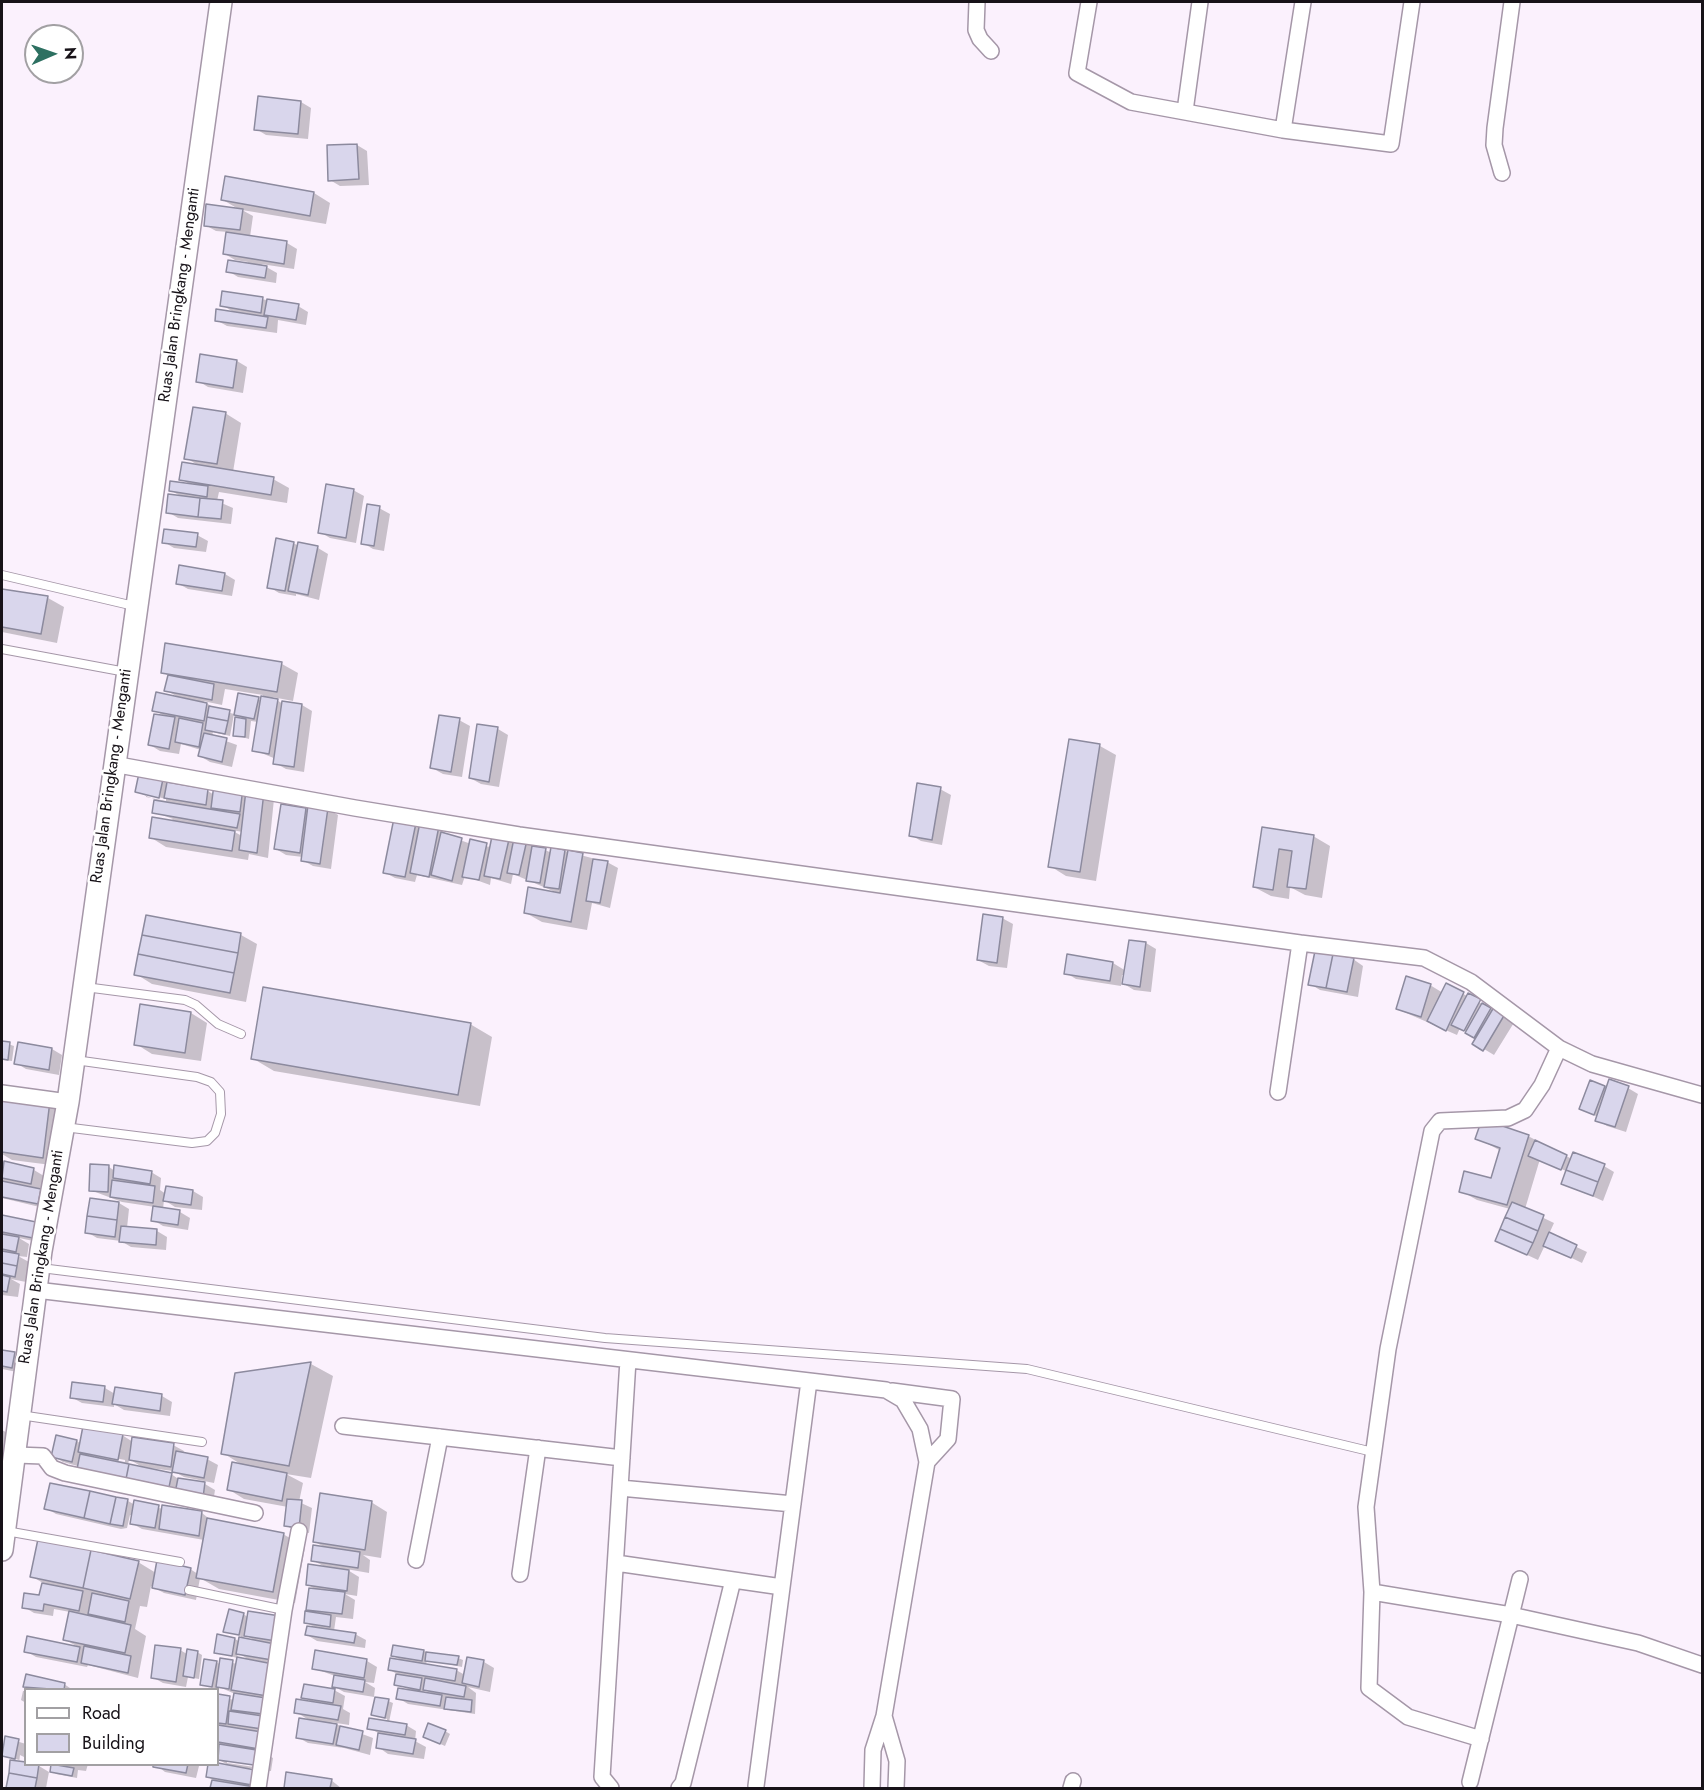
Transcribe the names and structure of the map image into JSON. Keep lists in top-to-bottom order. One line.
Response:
{"streets":{"main road":["Ruas Jalan Bringkang - Menganti"]},"legend":["Road","Building"],"north":"right"}
